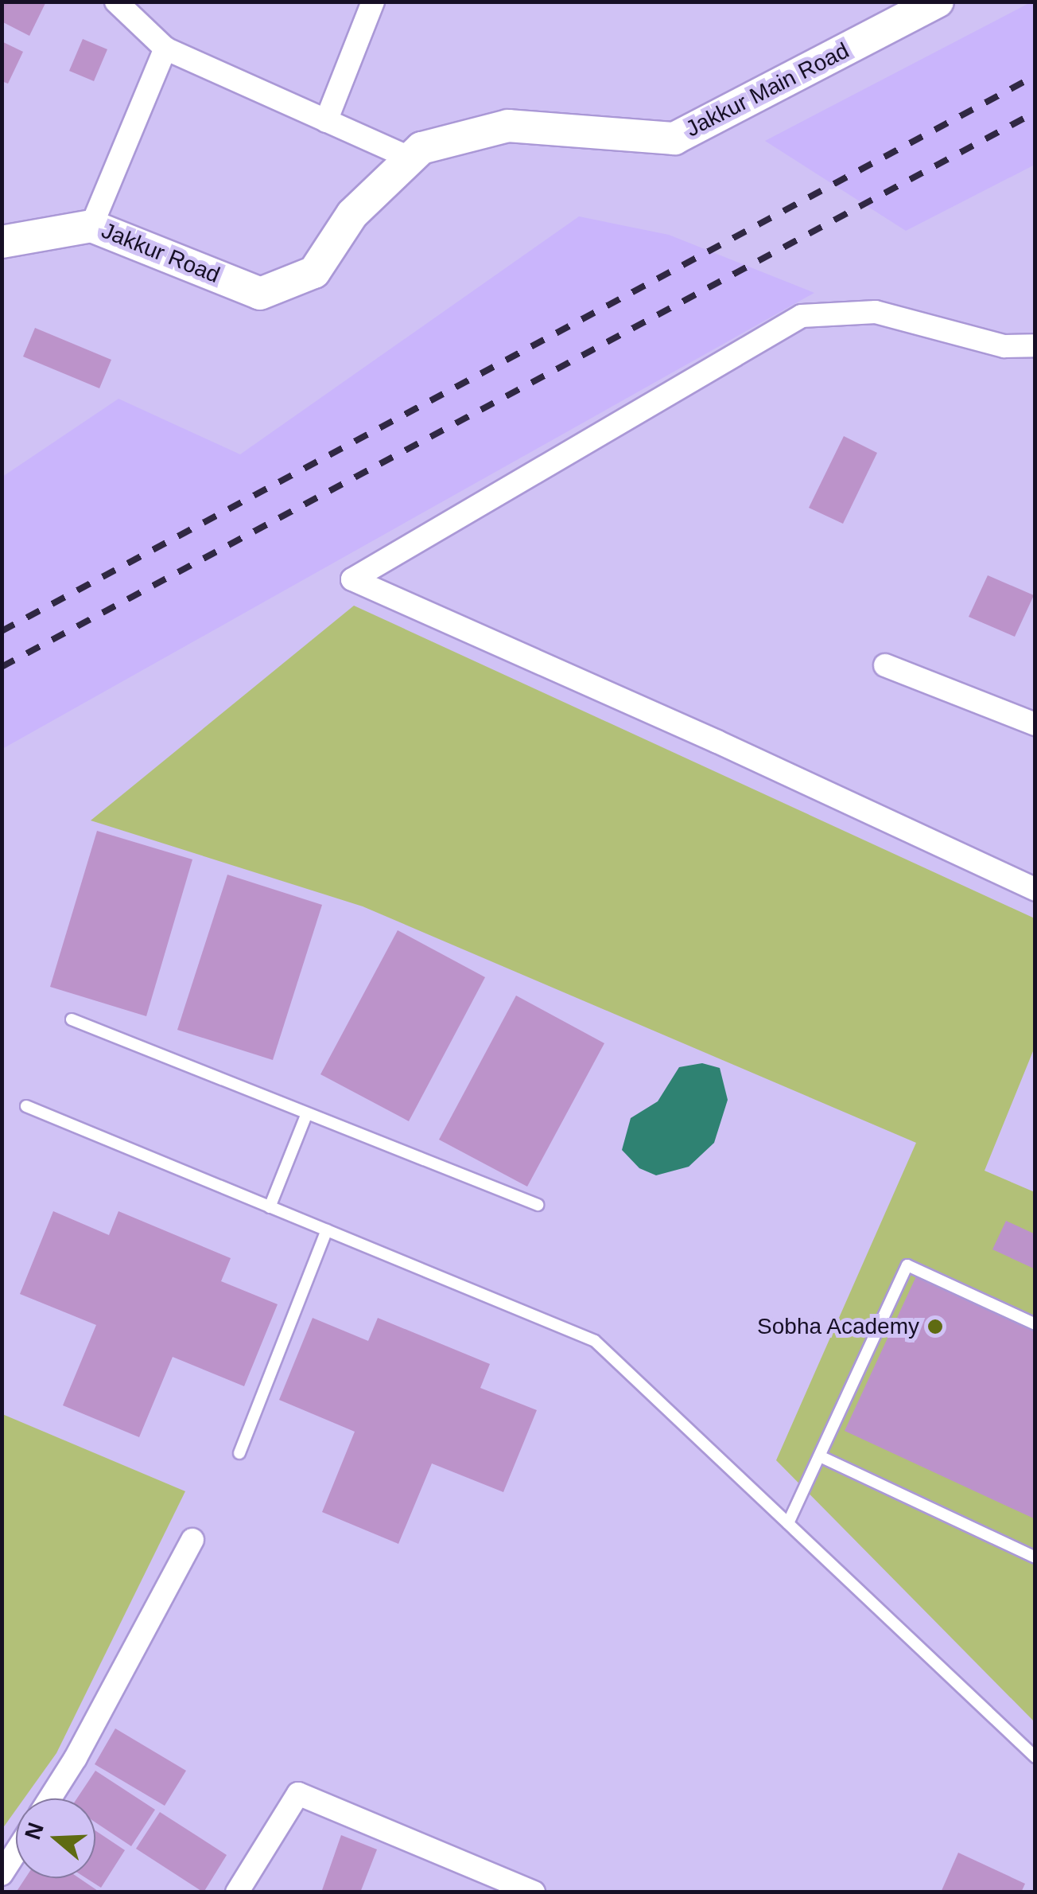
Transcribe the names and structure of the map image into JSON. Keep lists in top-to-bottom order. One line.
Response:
{"streets":{"street":["Jakkur Main Road","Jakkur Road"]},"crossings":[["Jakkur Main Road","Jakkur Road"]],"places":["Sobha Academy"],"north":"left"}
